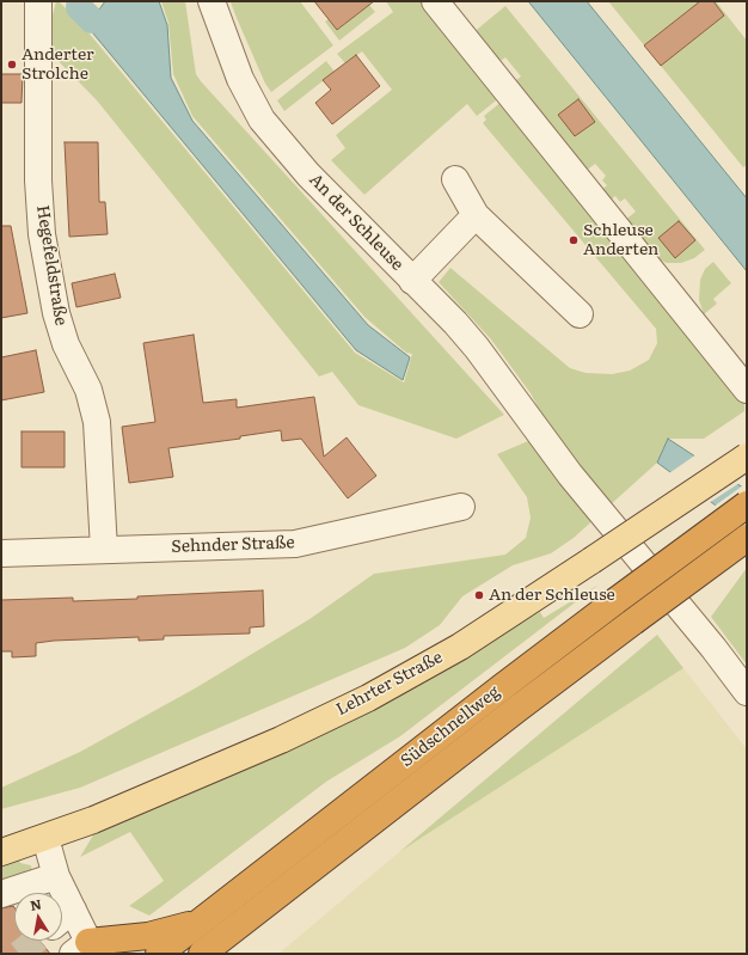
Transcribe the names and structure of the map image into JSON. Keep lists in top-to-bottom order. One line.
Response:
{"streets":{"highway":["Südschnellweg"],"main road":["Lehrter Straße"],"street":["An der Schleuse","Hegefeldstraße","Sehnder Straße"]},"crossings":[["Hegefeldstraße","Sehnder Straße"]],"places":["Anderter Strolche","Schleuse Anderten","An der Schleuse"],"north":"top"}
